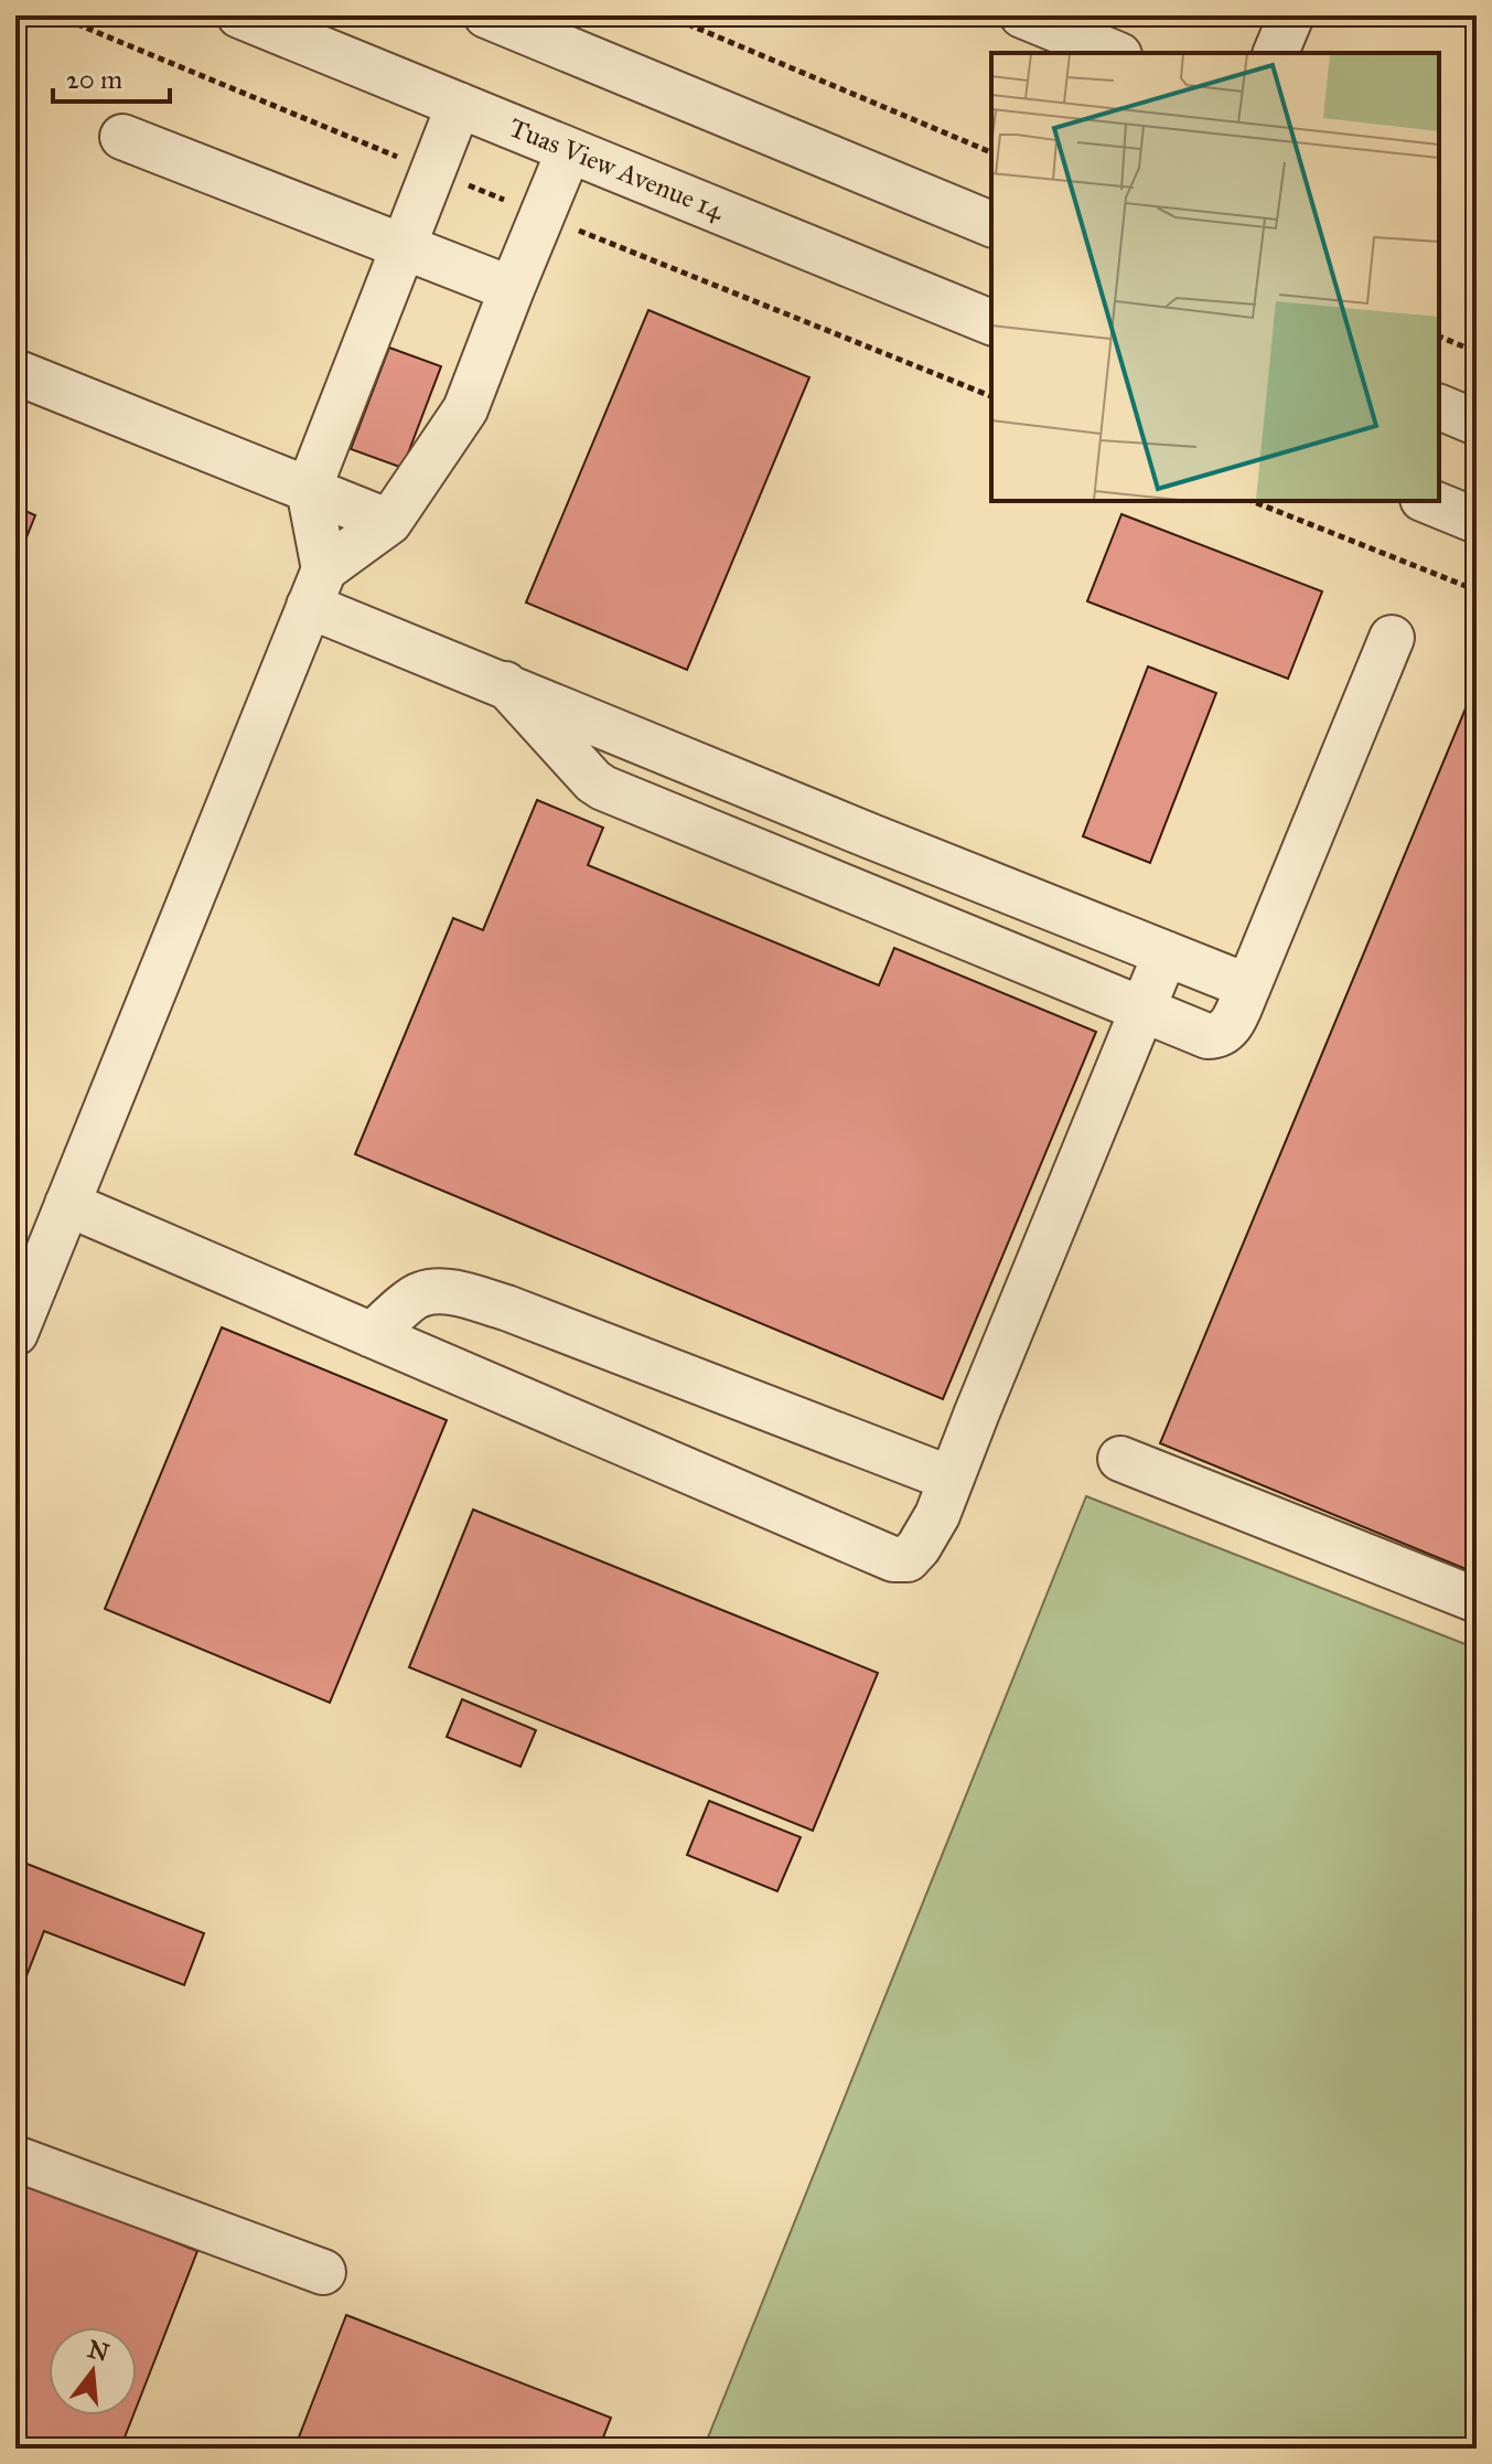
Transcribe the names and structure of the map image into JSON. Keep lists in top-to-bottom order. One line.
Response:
{"streets":{"street":["Tuas View Avenue 14"]},"scale_bar":"20 m","north":"top"}
